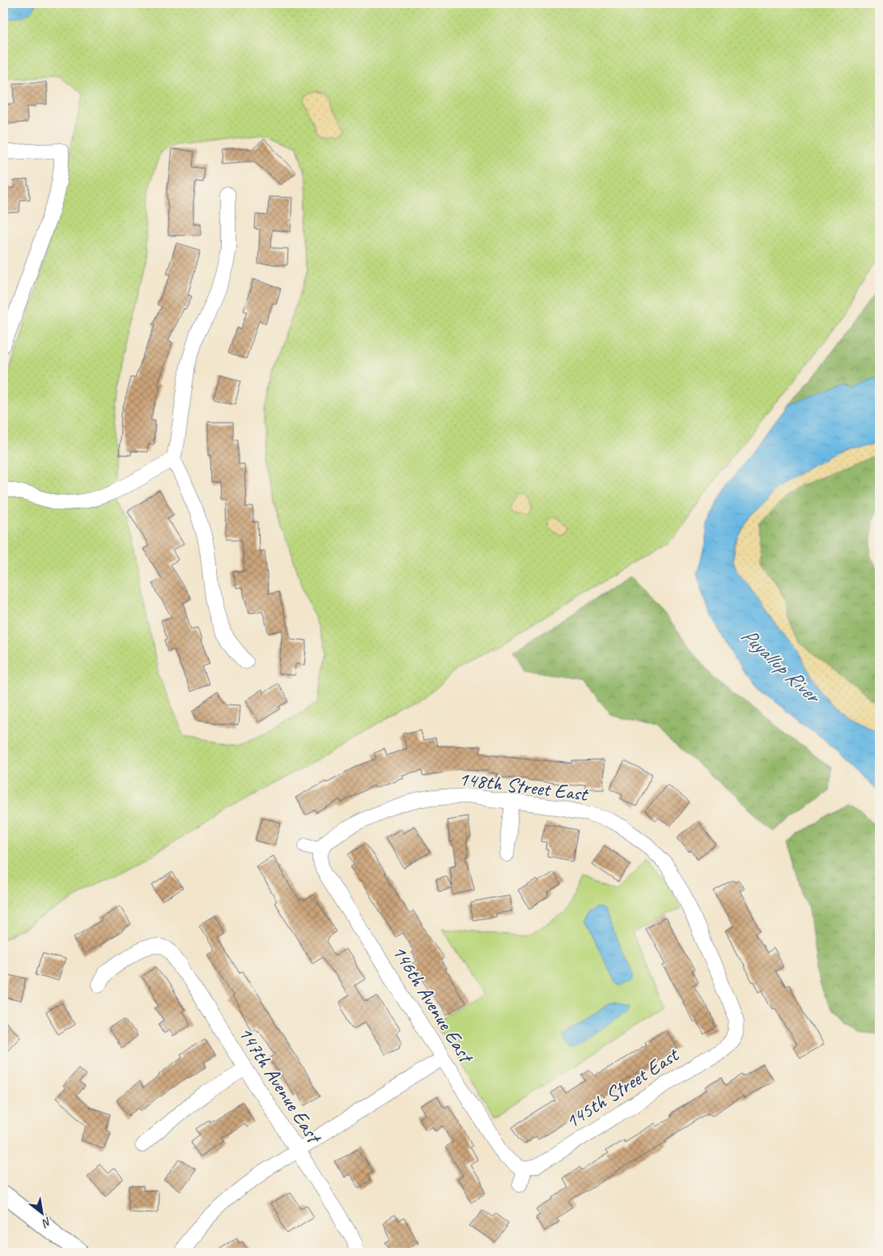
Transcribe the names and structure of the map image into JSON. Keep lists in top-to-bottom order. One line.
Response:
{"streets":{"street":["148th Street East","146th Avenue East","147th Avenue East","145th Street East"]},"crossings":[["148th Street East","146th Avenue East"],["148th Street East","145th Street East"],["146th Avenue East","145th Street East"]],"water":["Puyallup River"],"north":"bottom right"}
